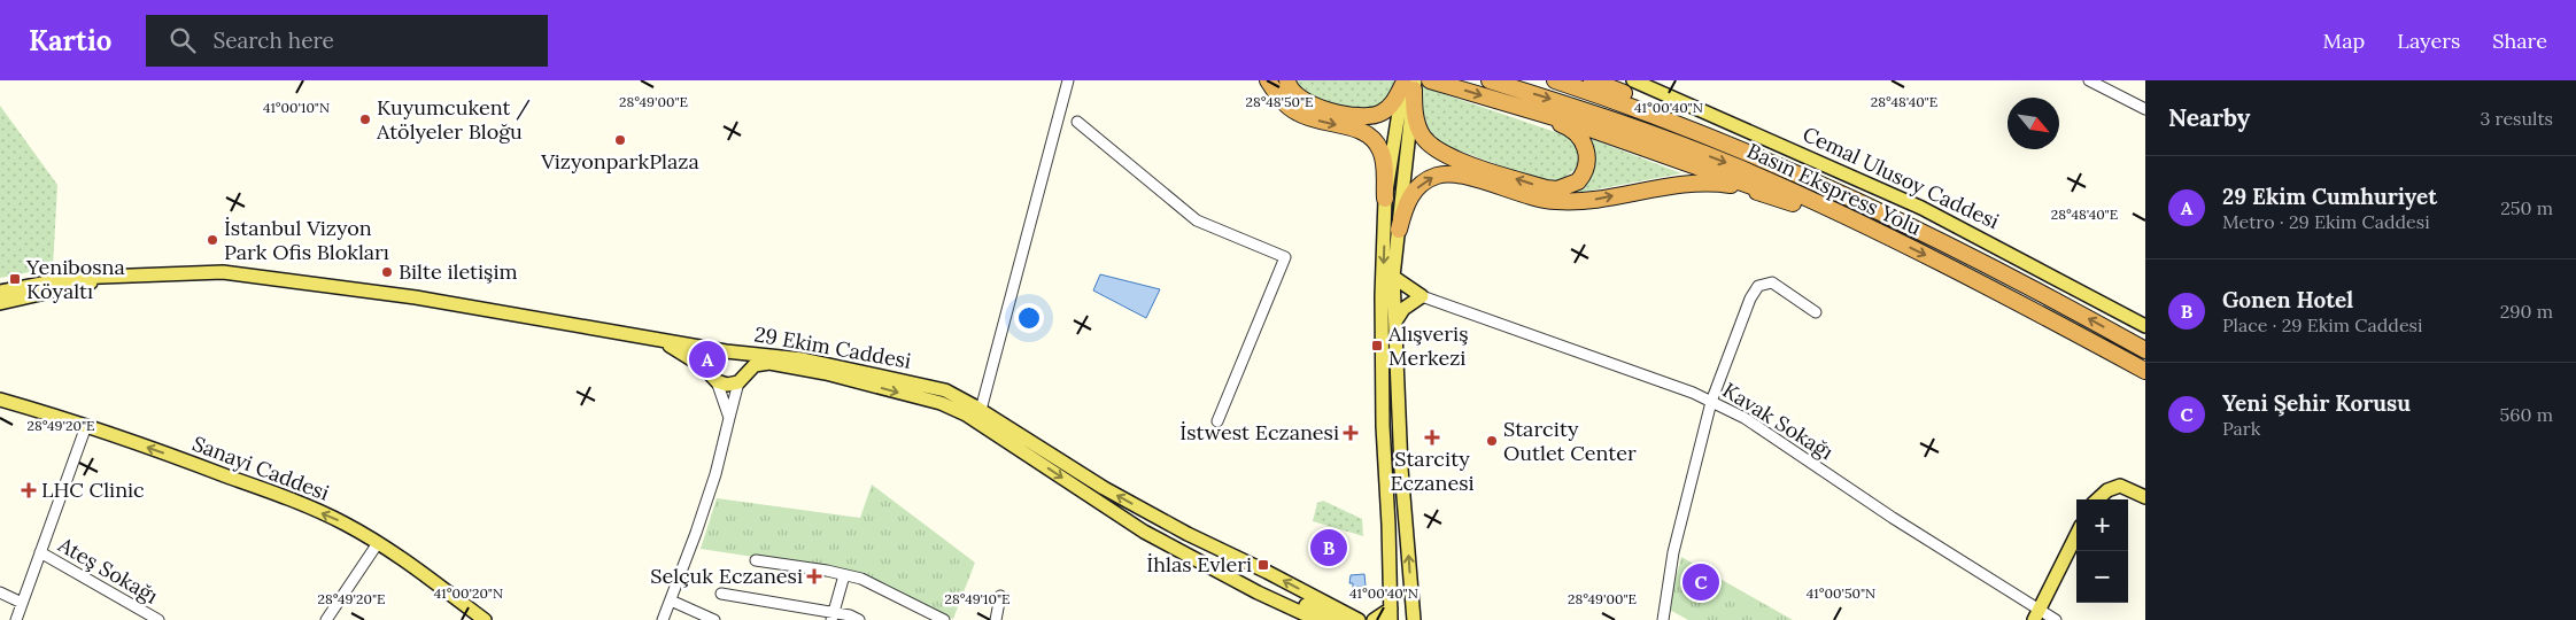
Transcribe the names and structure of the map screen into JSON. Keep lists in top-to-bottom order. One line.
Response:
{"streets":{"highway":["Basın Ekspress Yolu"],"main road":["Cemal Ulusoy Caddesi","29 Ekim Caddesi","Sanayi Caddesi"],"street":["Kavak Sokağı","Ateş Sokağı"]},"one_way":["Sanayi Caddesi"],"places":{"other":["Kuyumcukent / Atölyeler Bloğu","VizyonparkPlaza","İstanbul Vizyon Park Ofis Blokları","Bilte iletişim","Starcity Outlet Center"],"transit":["Yenibosna Köyaltı","Alışveriş Merkezi","İhlas Evleri"],"health":["İstwest Eczanesi","Starcity Eczanesi","LHC Clinic","Selçuk Eczanesi"]},"north":"bottom right","page":{"header":"Kartio","search":"Search here","nav":["Map","Layers","Share"],"heading":["Nearby","3 results"],"list":[{"mark":"A","name":"29 Ekim Cumhuriyet","note":"Metro · 29 Ekim Caddesi","value":"250 m"},{"mark":"B","name":"Gonen Hotel","note":"Place · 29 Ekim Caddesi","value":"290 m"},{"mark":"C","name":"Yeni Şehir Korusu","note":"Park","value":"560 m"}],"pins":["A","B","C"],"map_buttons":["+","−"]},"coordinates":["28°49'00\"E","28°48'50\"E","28°48'40\"E","41°00'10\"N","41°00'40\"N","28°49'20\"E","41°00'20\"N","41°00'50\"N","28°49'10\"E"]}
